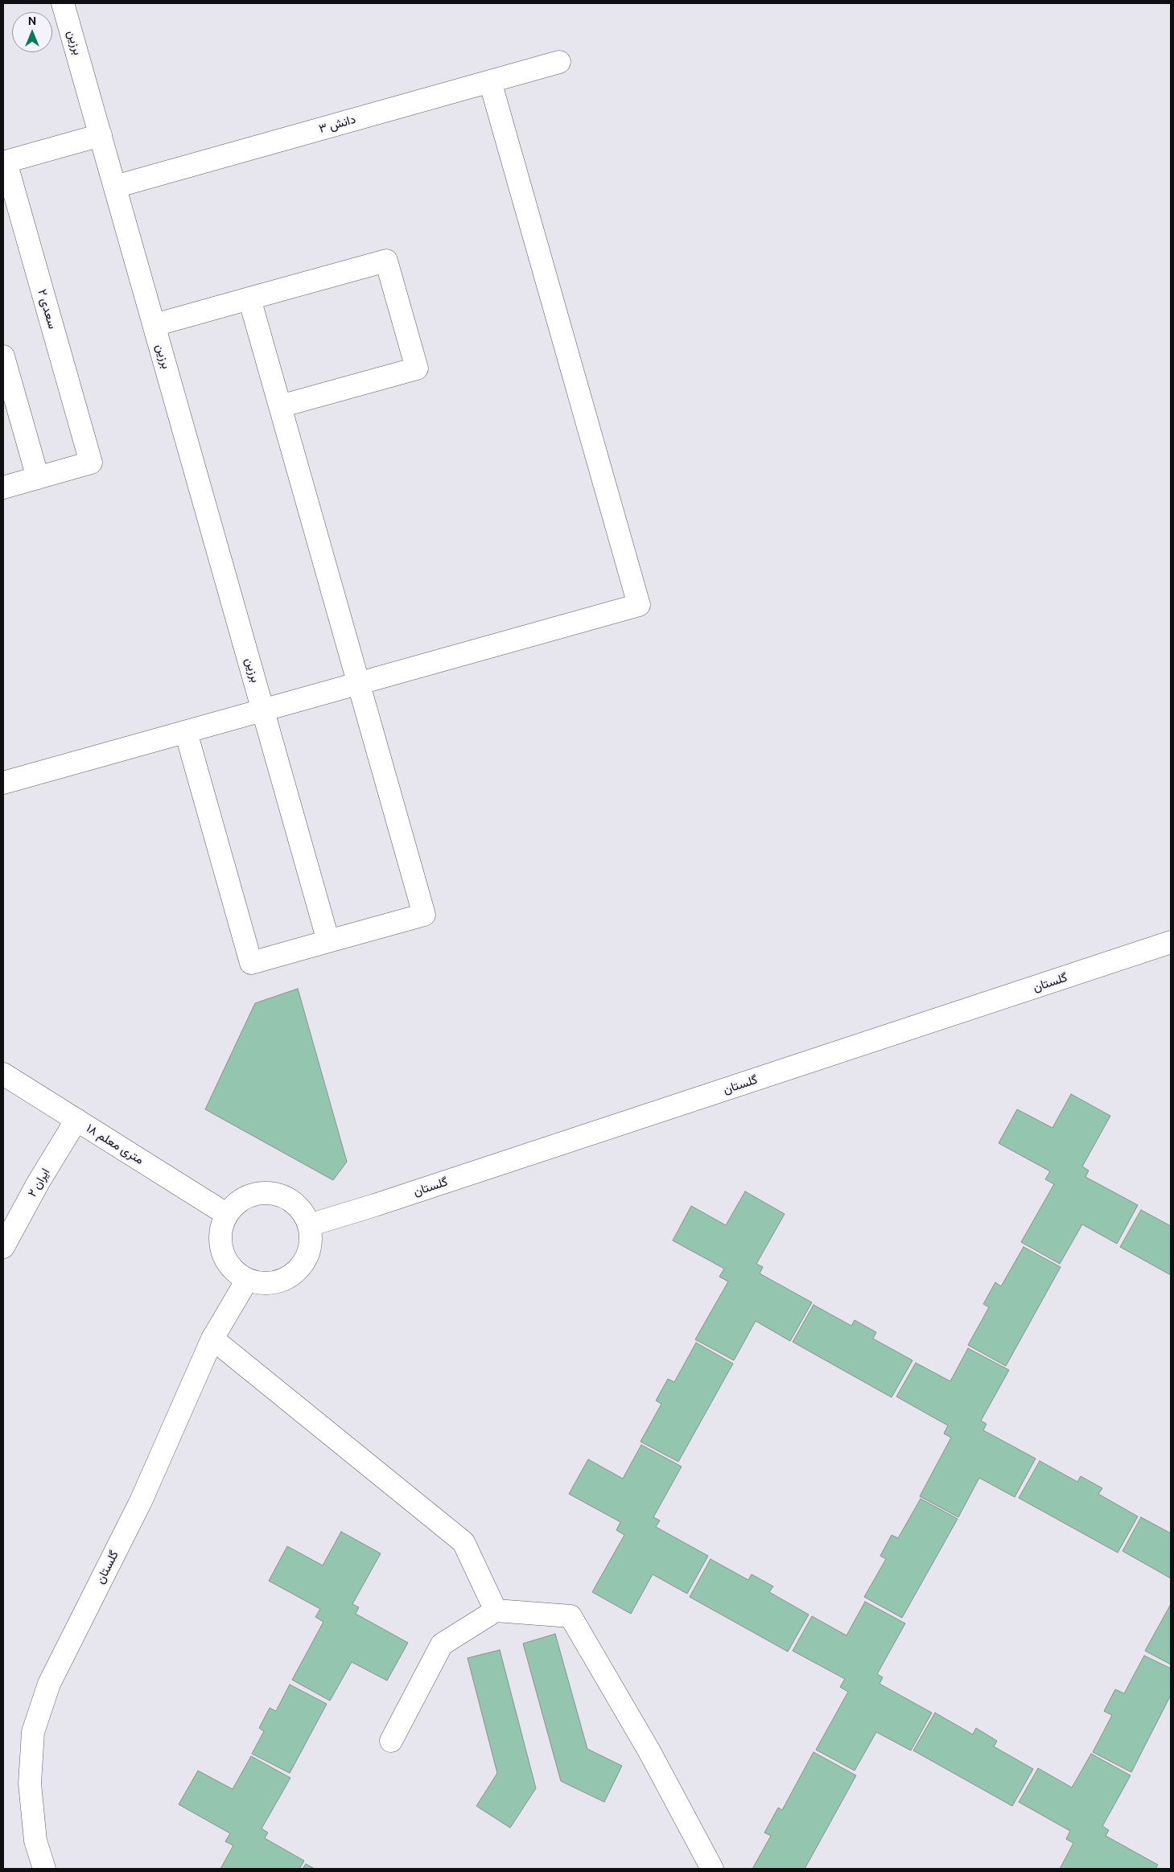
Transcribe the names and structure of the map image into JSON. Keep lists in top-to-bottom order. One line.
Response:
{"streets":{"street":["برزین","دانش ۳","سعدی ۲","گلستان","۱۸ متری معلم","ایران ۲"]},"crossings":[["برزین","دانش ۳"],["برزین","سعدی ۲"],["گلستان","۱۸ متری معلم"],["۱۸ متری معلم","ایران ۲"]],"north":"top"}
